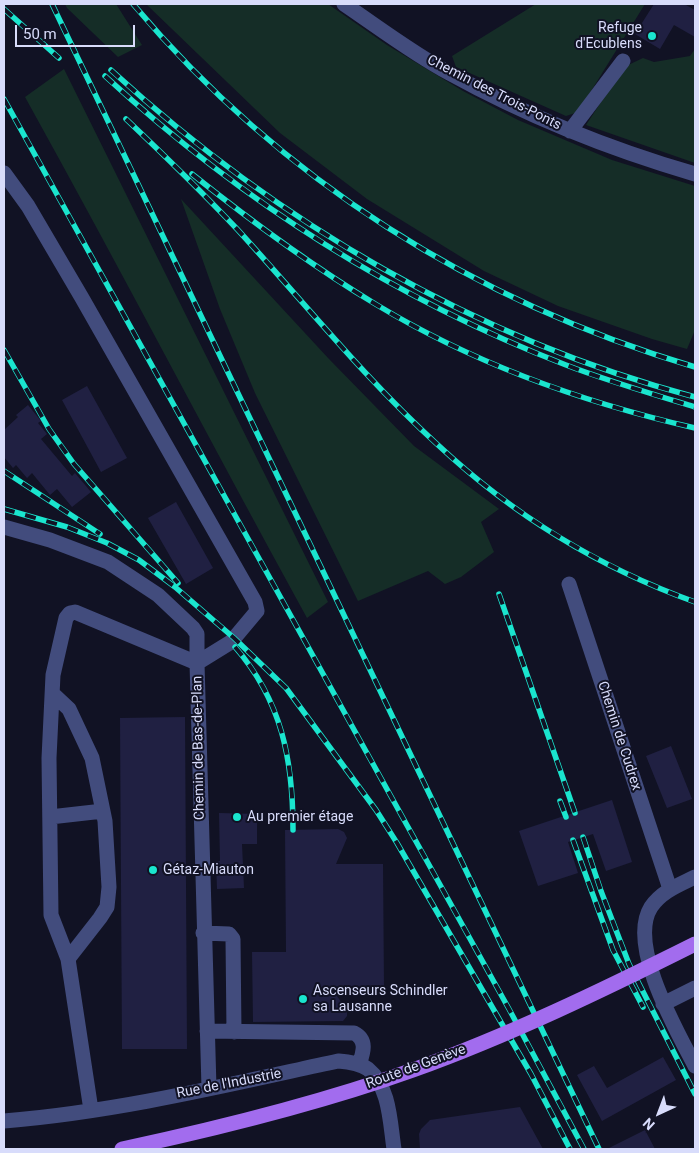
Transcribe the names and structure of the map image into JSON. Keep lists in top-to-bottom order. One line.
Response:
{"streets":{"main road":["Route de Genève"],"street":["Chemin des Trois-Ponts","Chemin de Cudrex","Chemin de Bas-de-Plan","Rue de l'Industrie"]},"crossings":[["Chemin de Bas-de-Plan","Rue de l'Industrie"]],"places":["Refuge d'Ecublens","Au premier étage","Gétaz-Miauton","Ascenseurs Schindler sa Lausanne"],"scale_bar":"50 m","north":"bottom left"}
